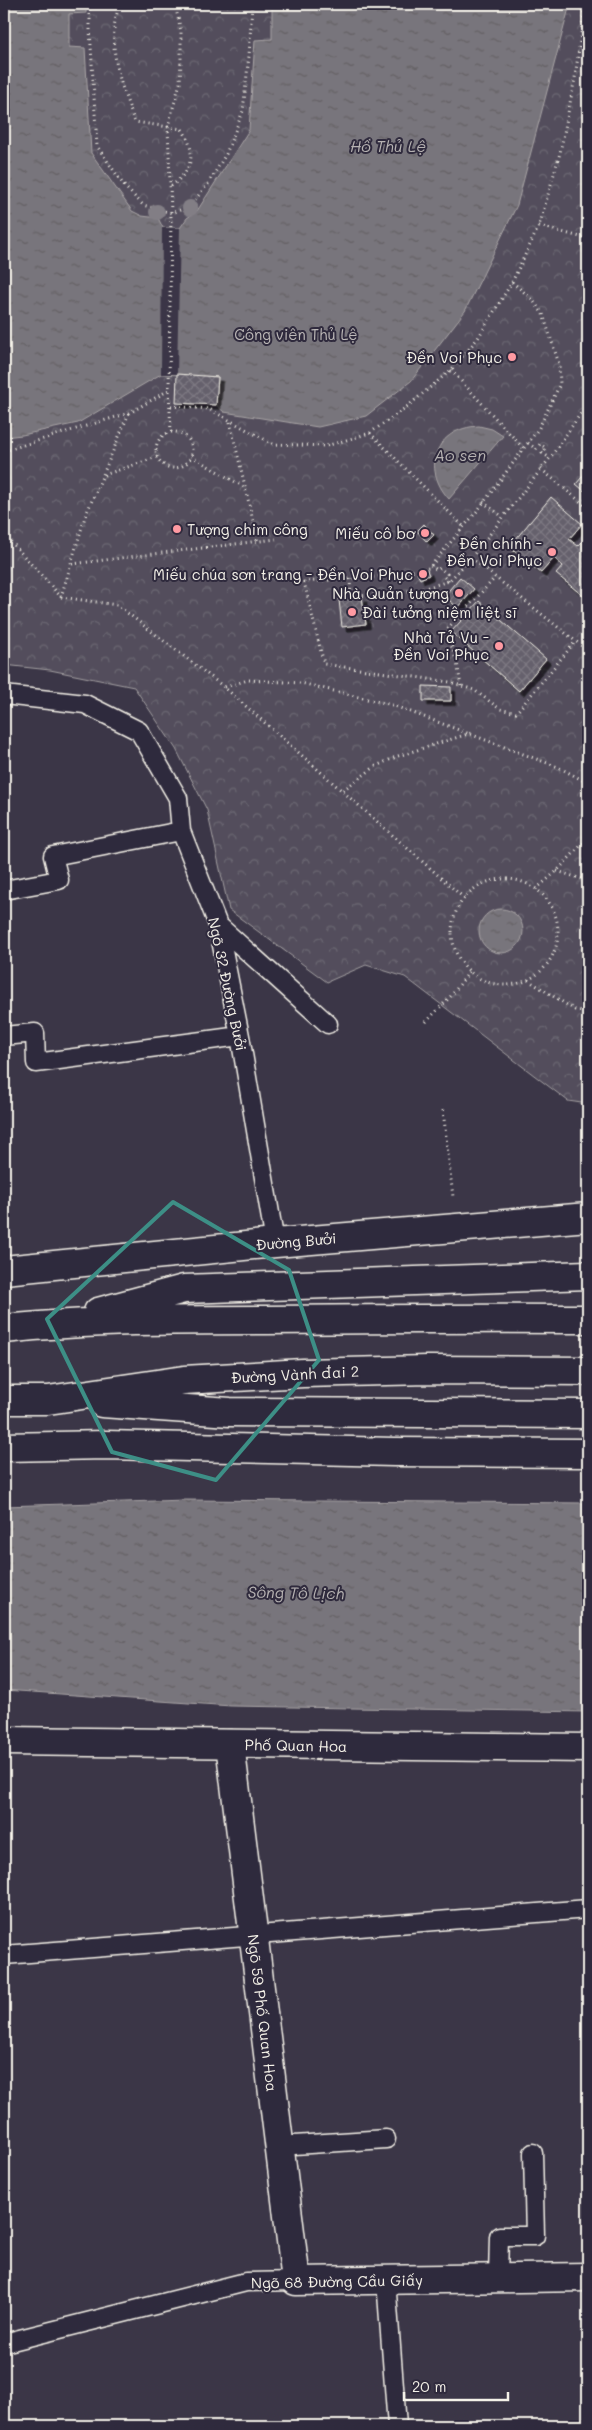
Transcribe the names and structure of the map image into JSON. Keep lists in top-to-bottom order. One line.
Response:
{"streets":{"main road":["Đường Bưởi","Đường Vành đai 2","Phố Quan Hoa","Ngõ 59 Phố Quan Hoa","Ngõ 68 Đường Cầu Giấy"],"lane":["Ngõ 32 Đường Bưởi"]},"crossings":[["Ngõ 32 Đường Bưởi","Đường Bưởi"],["Phố Quan Hoa","Ngõ 59 Phố Quan Hoa"],["Ngõ 59 Phố Quan Hoa","Ngõ 68 Đường Cầu Giấy"]],"water":["Hồ Thủ Lệ","Ao sen","Sông Tô Lịch"],"parks":["Công viên Thủ Lệ"],"places":["Đền Voi Phục","Tượng chim công","Miếu cô bơ","Đền chính - Đền Voi Phục","Miếu chúa sơn trang - Đền Voi Phục","Nhà Quản tượng","Đài tưởng niệm liệt sĩ","Nhà Tả Vu - Đền Voi Phục"],"scale_bar":"20 m"}
